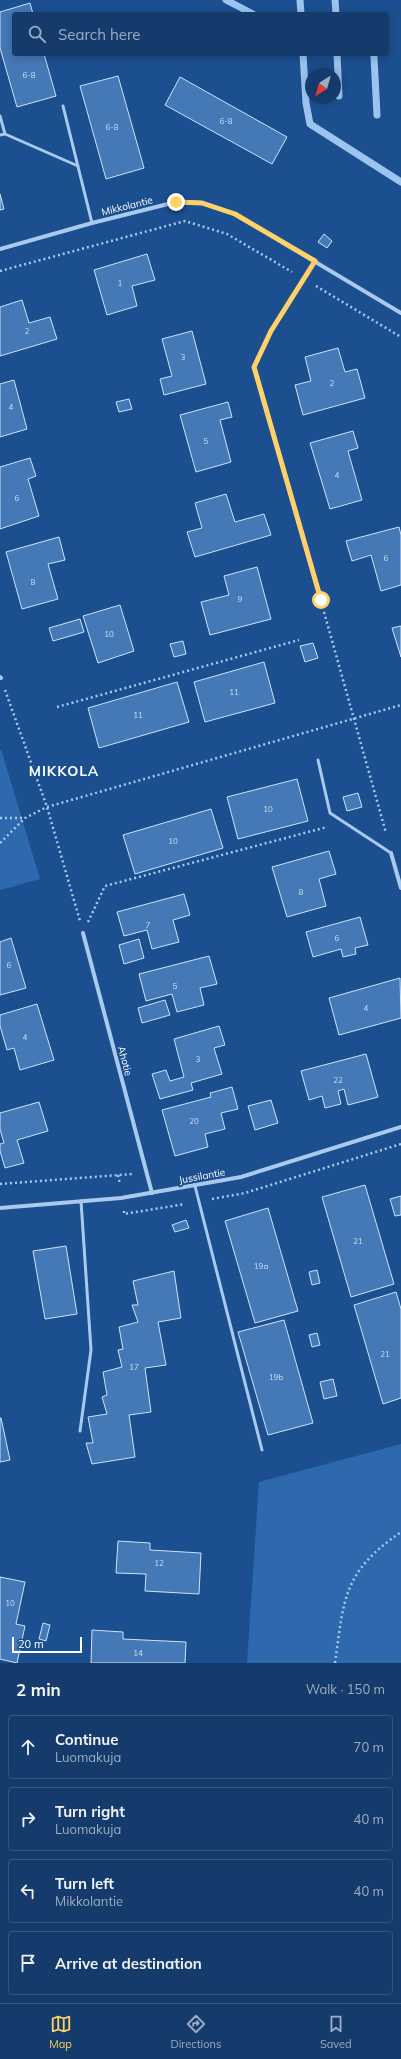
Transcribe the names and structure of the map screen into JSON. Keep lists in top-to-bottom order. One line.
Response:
{"streets":{"street":["Mikkolantie","Ahotie","Jussilantie"]},"crossings":[["Ahotie","Jussilantie"]],"districts":["MIKKOLA"],"house_numbers":["6-8","6-8","6-8","1","2","3","2","4","5","4","6","6","8","9","10","11","11","10","10","8","7","6","6","5","4","4","3","22","20","21","19a","21","17","19b","12","10","14"],"scale_bar":"20 m","north":"bottom left","page":{"search":"Search here","scale":"20 m","heading":["2 min","Walk · 150 m"],"list":[["Continue","Luomakuja","70 m"],["Turn right","Luomakuja","40 m"],["Turn left","Mikkolantie","40 m"],"Arrive at destination"],"nav":["Map","Directions","Saved"]}}
